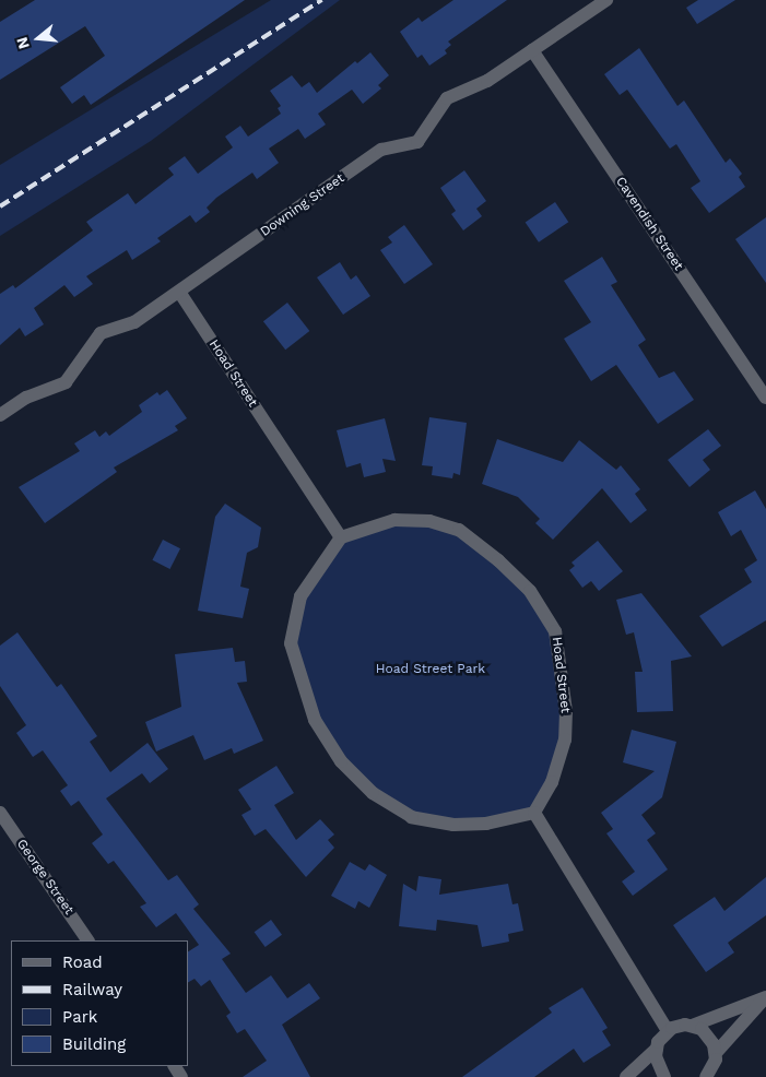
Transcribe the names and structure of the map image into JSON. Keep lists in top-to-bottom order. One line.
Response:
{"streets":{"street":["Downing Street","Cavendish Street","Hoad Street","George Street"]},"crossings":[["Downing Street","Cavendish Street"],["Downing Street","Hoad Street"]],"parks":["Hoad Street Park"],"legend":["Road","Railway","Park","Building"],"north":"left"}
